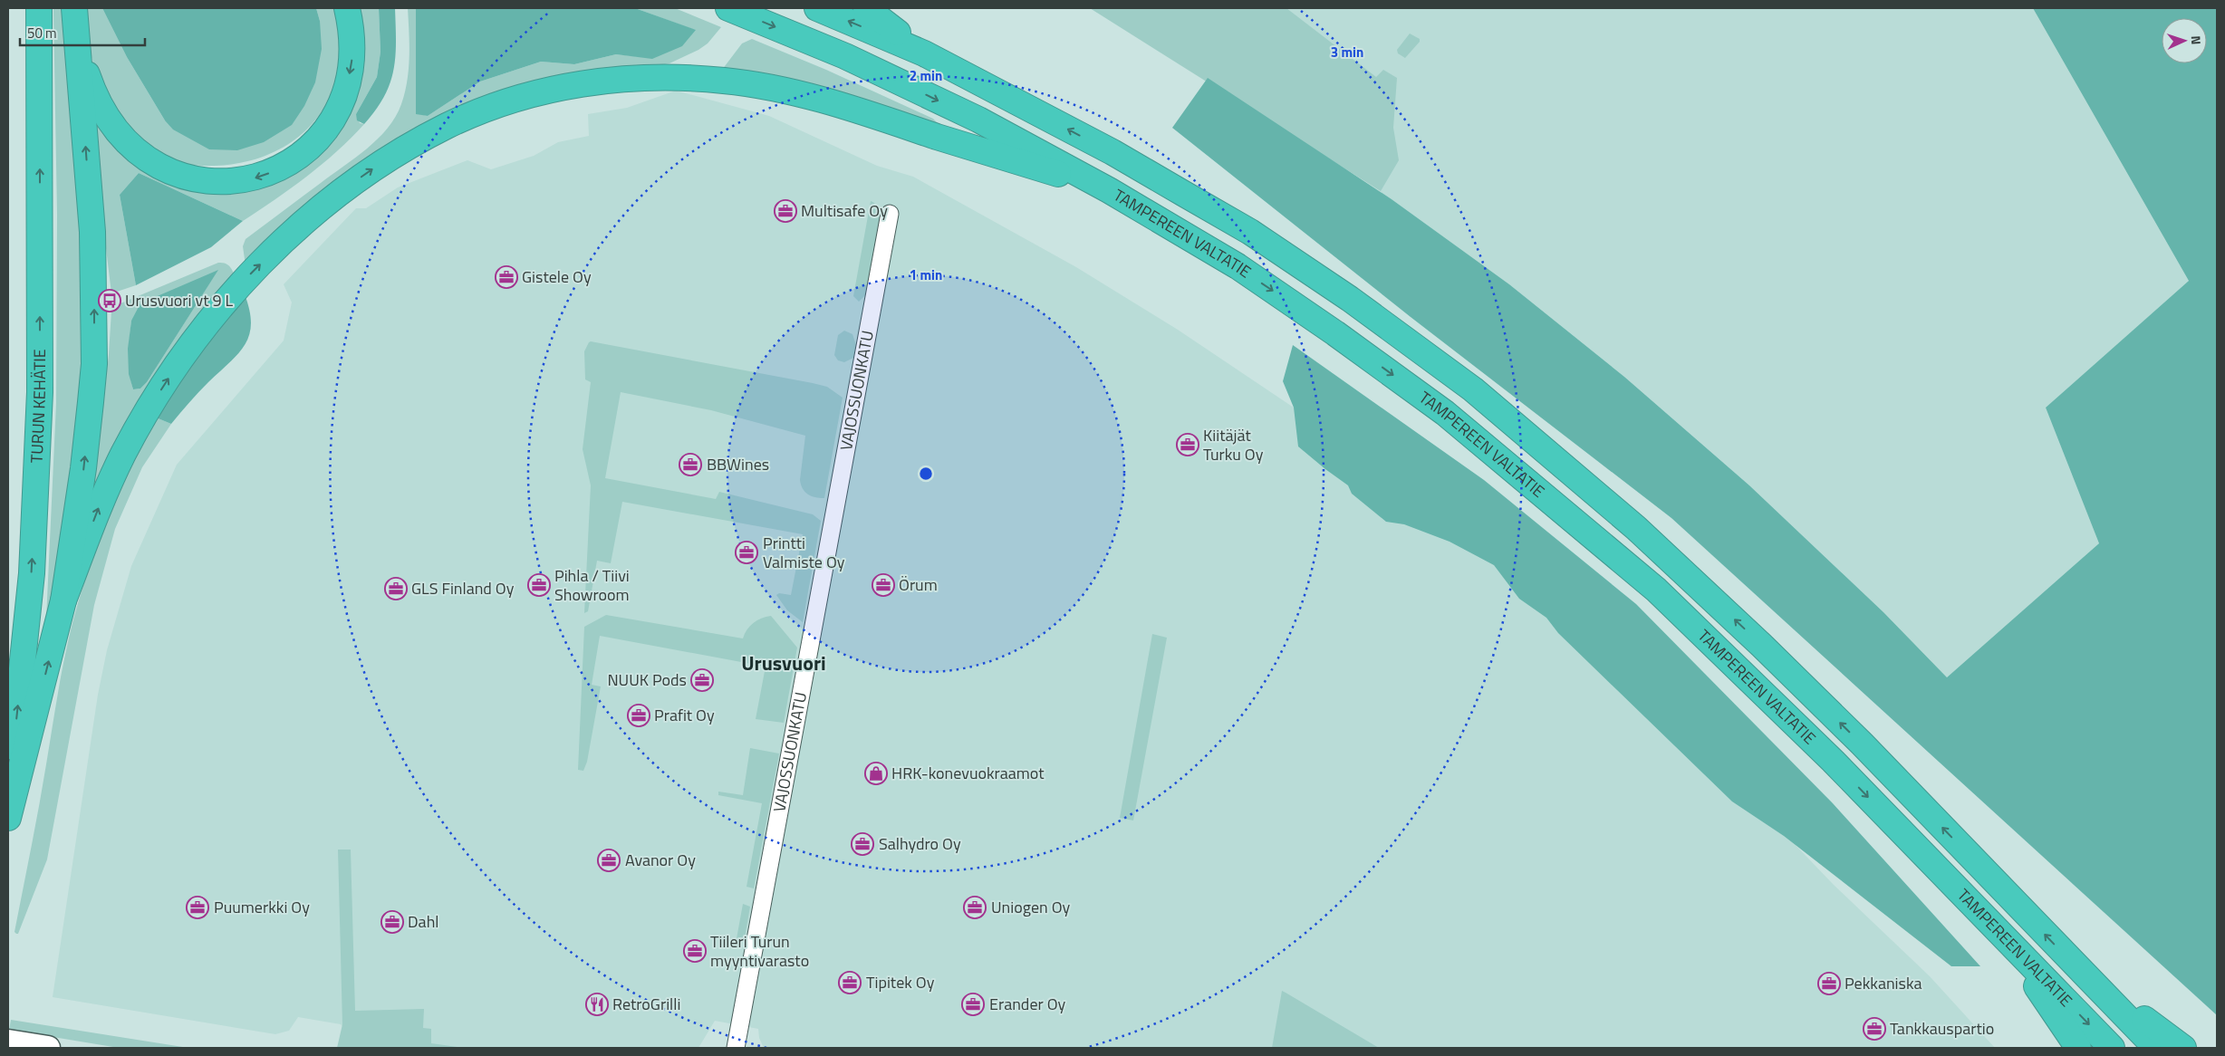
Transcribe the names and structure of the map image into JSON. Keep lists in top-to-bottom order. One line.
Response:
{"streets":{"highway":["TAMPEREEN VALTATIE","TURUN KEHÄTIE"],"street":["VAJOSSUONKATU"]},"districts":["Urusvuori"],"places":{"office":["Multisafe Oy","Gistele Oy","Kiitäjät Turku Oy","BBWines","Printti Valmiste Oy","Pihla / Tiivi Showroom","Örum","GLS Finland Oy","NUUK Pods","Prafit Oy","Salhydro Oy","Avanor Oy","Puumerkki Oy","Uniogen Oy","Dahl","Tiileri Turun myyntivarasto","Tipitek Oy","Pekkaniska","Erander Oy","Tankkauspartio"],"bus stop":["Urusvuori vt 9 L"],"shop":["HRK-konevuokraamot"],"restaurant":["RetroGrilli"]},"scale_bar":"50 m","north":"right","rings":["3 min","2 min","1 min"]}
